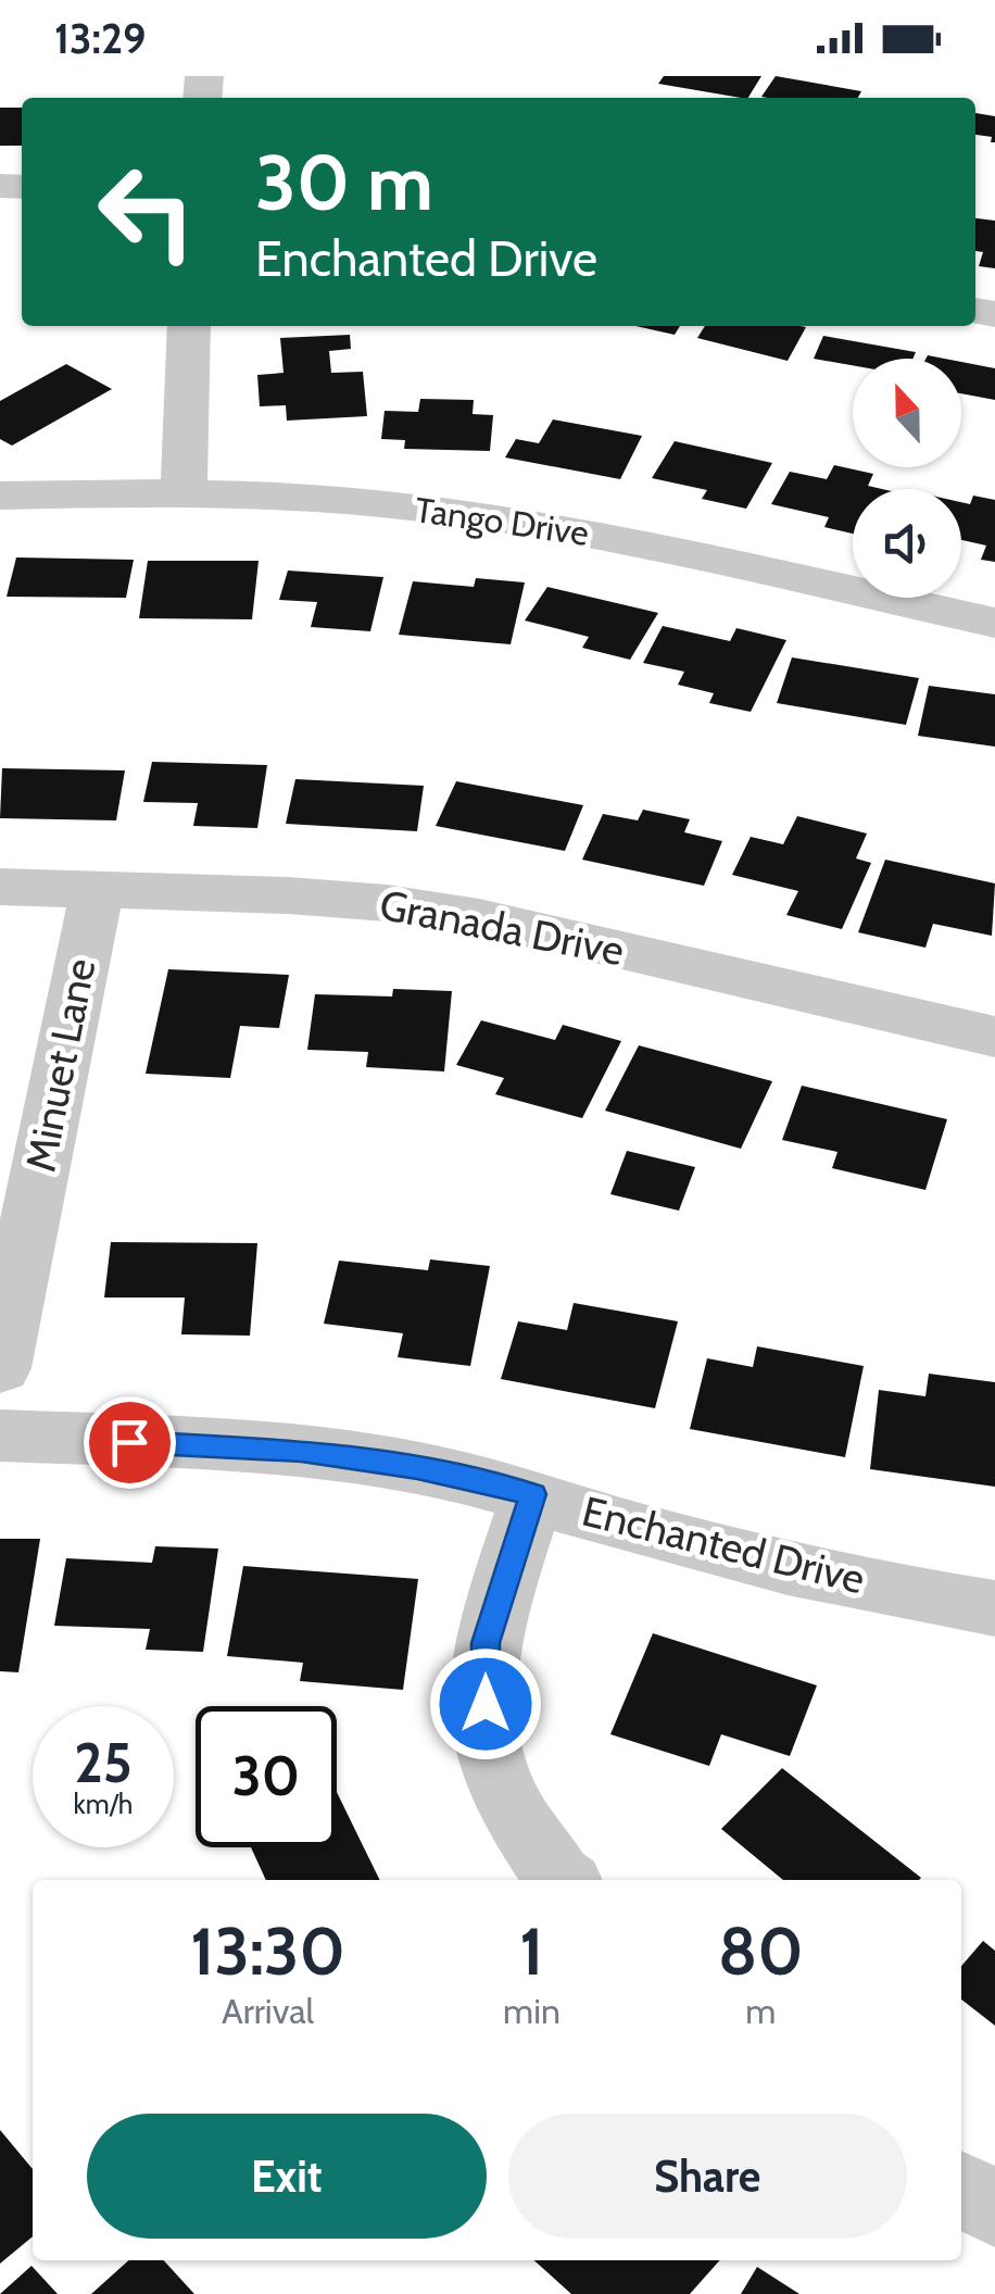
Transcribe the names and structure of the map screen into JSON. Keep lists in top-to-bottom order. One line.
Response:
{"streets":{"street":["Tango Drive","Granada Drive","Minuet Lane","Enchanted Drive"]},"crossings":[["Granada Drive","Minuet Lane"]],"north":"top","page":{"status":"13:29","turn":["30 m","Enchanted Drive"],"speed":"25 km/h","limit":"30","eta":["13:30","Arrival","1","min","80","m"],"buttons":["Exit","Share"]}}
